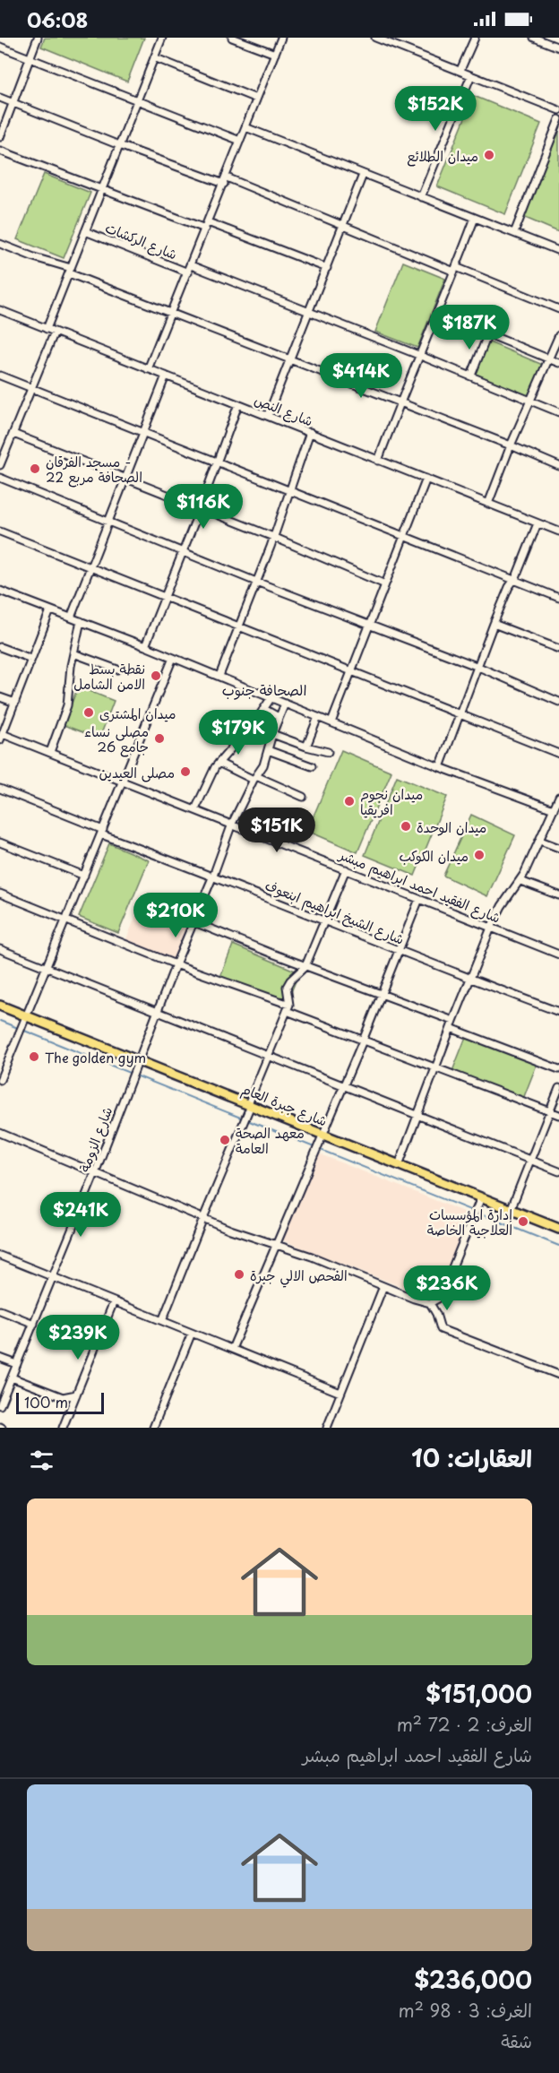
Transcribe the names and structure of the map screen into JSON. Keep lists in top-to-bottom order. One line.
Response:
{"streets":{"main road":["شارع جبرة العام"],"street":["شارع الركشات","شارع النص","شارع الفقيد احمد ابراهيم مبشر","شارع الشيخ ابراهيم ابنعوف","شارع الزومة"]},"crossings":[["شارع الفقيد احمد ابراهيم مبشر","شارع الزومة"],["شارع الشيخ ابراهيم ابنعوف","شارع الزومة"],["شارع جبرة العام","شارع الزومة"]],"districts":["الصحافة جنوب"],"places":["ميدان الطلائع","مسجد الفرقان - الصحافة مربع 22","نقطة بسط الامن الشامل","ميدان المشترى","مصلى نساء جامع 26","مصلى العيدين","ميدان نجوم افريقيا","ميدان الوحدة","ميدان الكوكب","The golden gym","معهد الصحة العامة","إدارة المؤسسات العلاجية الخاصة","الفحص الالي جبرة"],"scale_bar":"100 m","page":{"status":"06:08","price":["$152K","$187K","$414K","$116K","$179K","$151K","$210K","$241K","$236K","$239K"],"scale":"100 m","heading":"العقارات: 10","list":[{"name":"$151,000","note":"الغرف: 2 · 72 m² · شارع الفقيد احمد ابراهيم مبشر"},{"name":"$236,000","note":"الغرف: 3 · 98 m² · شقة"}]}}
